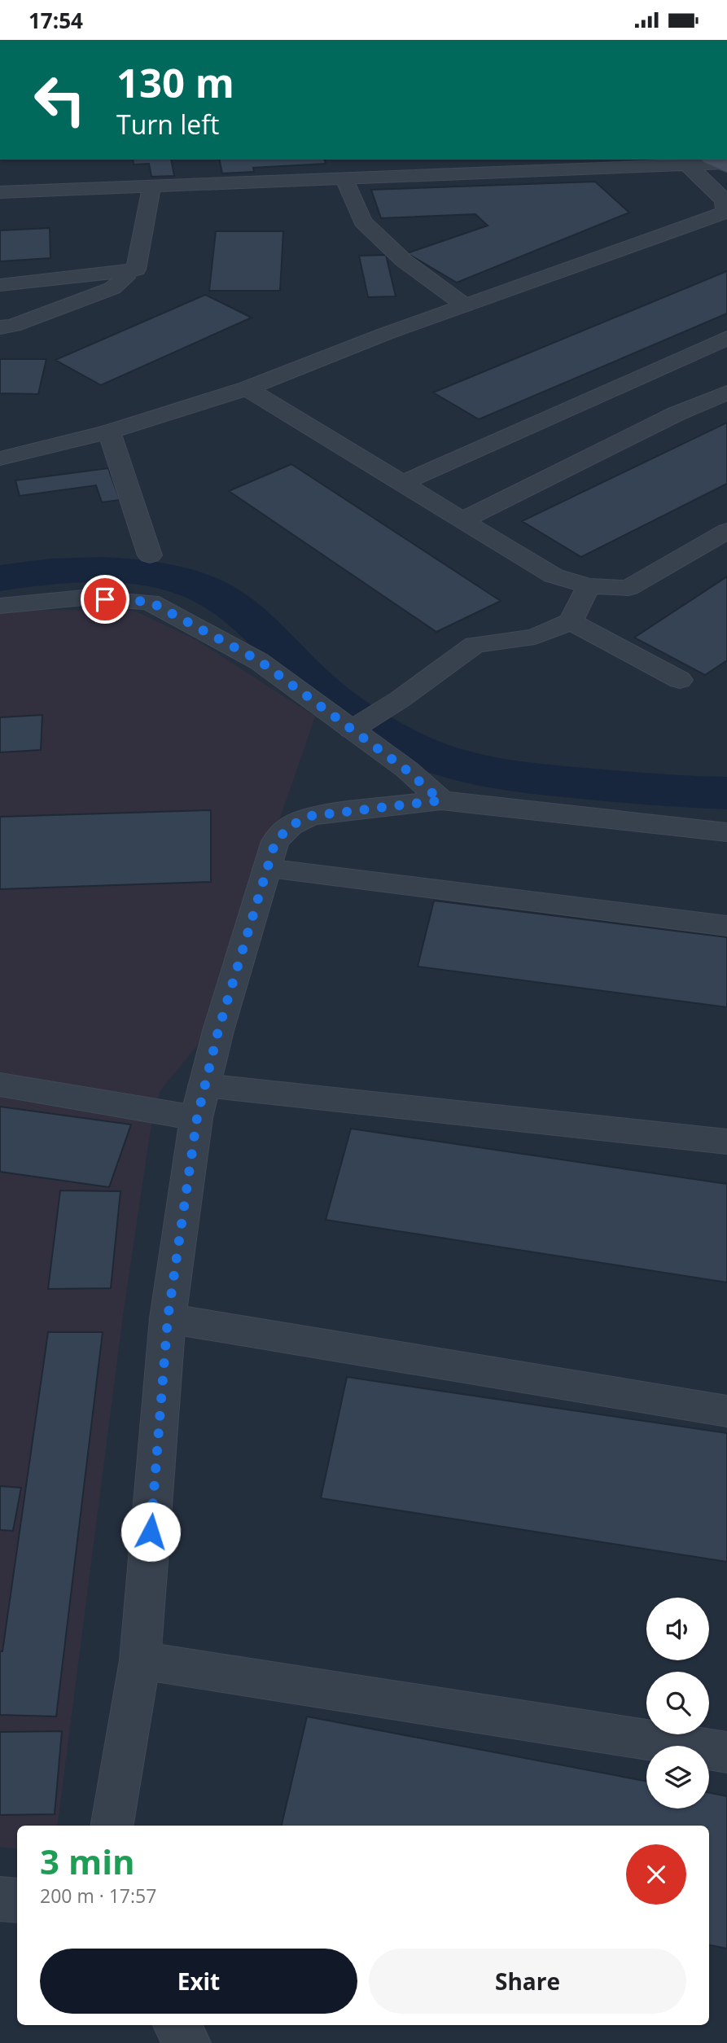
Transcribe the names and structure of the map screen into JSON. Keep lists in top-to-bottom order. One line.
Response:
{"page":{"status":"17:54","turn":["130 m","Turn left"],"heading":["3 min","200 m · 17:57"],"buttons":["Exit","Share"]}}
